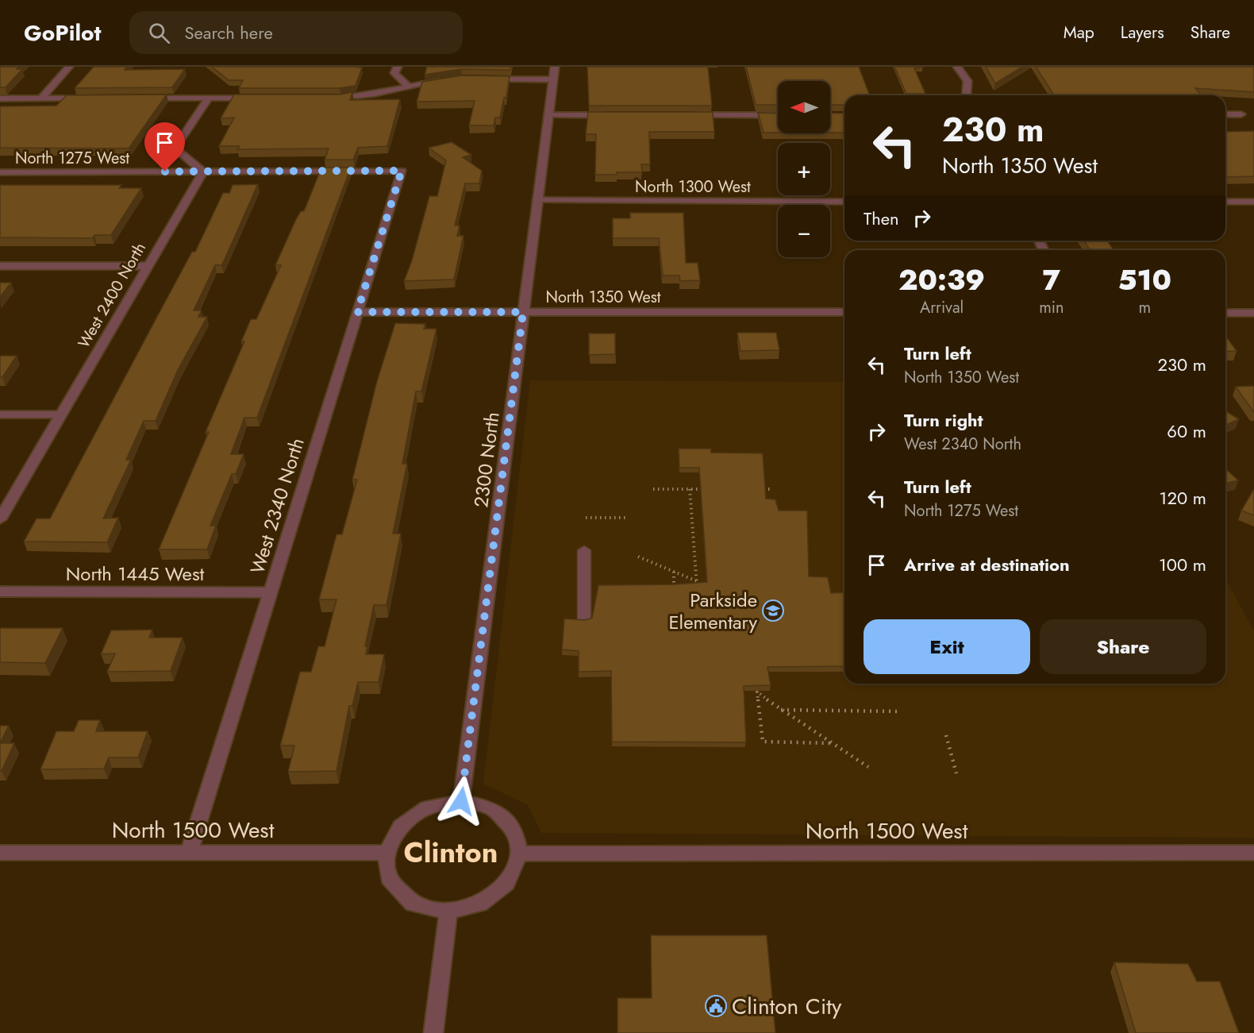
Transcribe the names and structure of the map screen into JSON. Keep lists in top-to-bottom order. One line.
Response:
{"streets":{"street":["North 1275 West","North 1300 West","West 2400 North","North 1350 West","2300 North","West 2340 North","North 1445 West","North 1500 West"]},"crossings":[["North 1275 West","West 2400 North"],["North 1275 West","West 2340 North"],["North 1300 West","2300 North"],["North 1350 West","2300 North"],["North 1350 West","West 2340 North"],["2300 North","North 1500 West"],["West 2340 North","North 1445 West"],["West 2340 North","North 1500 West"]],"districts":["Clinton"],"places":{"school or university":["Parkside Elementary"],"public building":["Clinton City"]},"north":"left","page":{"header":"GoPilot","search":"Search here","nav":["Map","Layers","Share"],"map_buttons":["+","−"],"turn":["230 m","North 1350 West"],"then":"Then","eta":["20:39","Arrival","7","min","510","m"],"list":[{"name":"Turn left","note":"North 1350 West","value":"230 m"},{"name":"Turn right","note":"West 2340 North","value":"60 m"},{"name":"Turn left","note":"North 1275 West","value":"120 m"},{"name":"Arrive at destination","value":"100 m"}],"buttons":["Exit","Share"]}}
